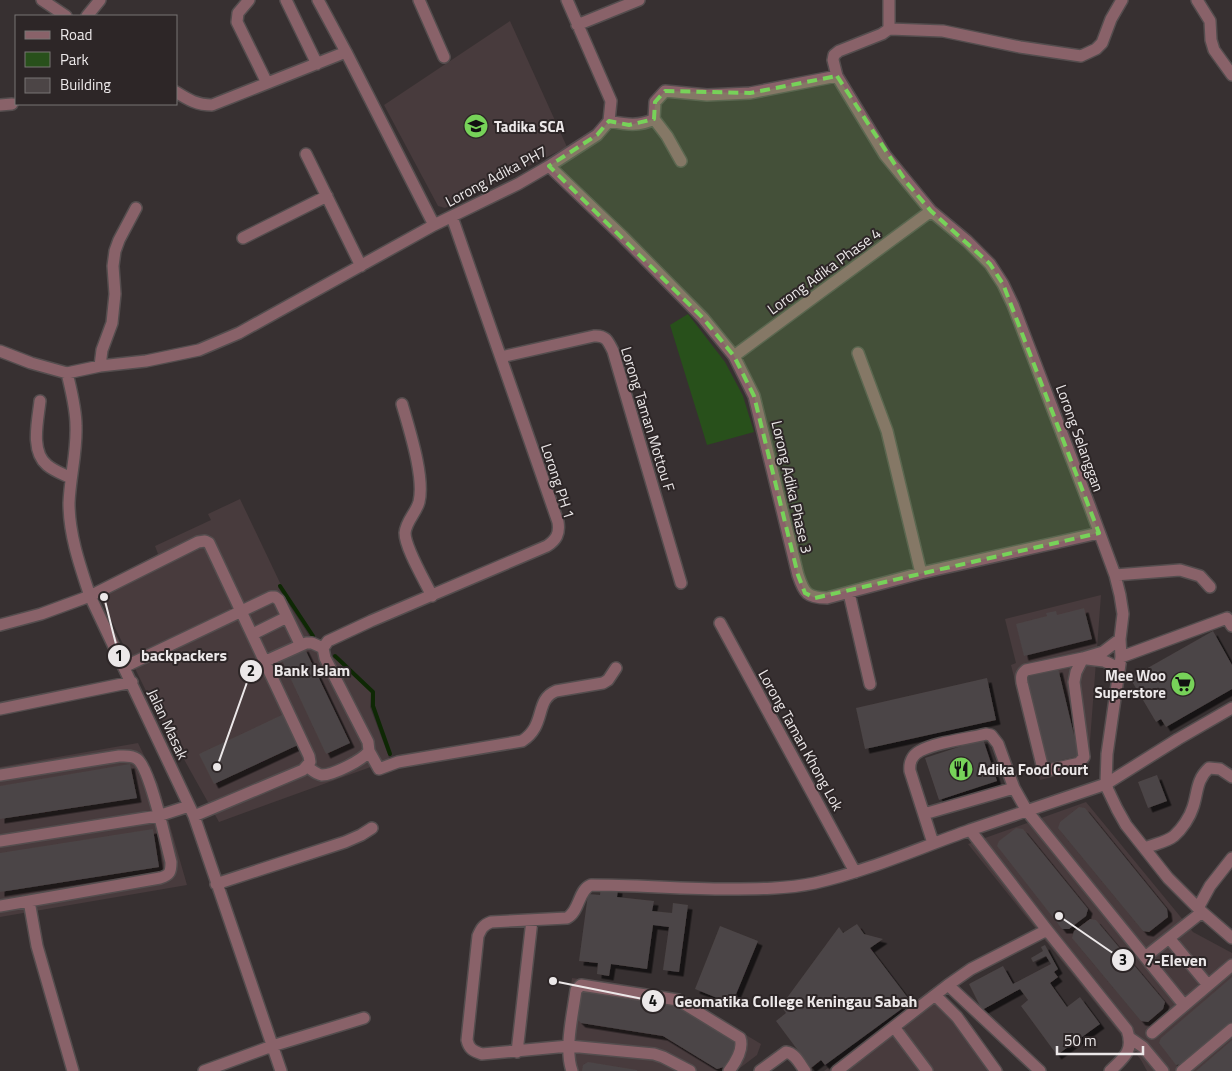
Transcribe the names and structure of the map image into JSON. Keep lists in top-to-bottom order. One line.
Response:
{"streets":{"street":["Lorong Adika PH7","Lorong Adika Phase 4","Lorong Taman Mottou F","Lorong Selanggan","Lorong PH 1","Lorong Adika Phase 3","Jalan Masak","Lorong Taman Khong Lok"]},"crossings":[["Lorong Adika PH7","Lorong PH 1"],["Lorong Adika PH7","Lorong Adika Phase 3"],["Lorong Adika PH7","Jalan Masak"],["Lorong Adika Phase 4","Lorong Selanggan"],["Lorong Adika Phase 4","Lorong Adika Phase 3"],["Lorong Taman Mottou F","Lorong PH 1"],["Lorong Selanggan","Lorong Adika Phase 3"]],"places":{"school or university":["Tadika SCA"],"other":["backpackers","Bank Islam","7-Eleven","Geomatika College Keningau Sabah"],"supermarket":["Mee Woo Superstore"],"restaurant":["Adika Food Court"]},"legend":["Road","Park","Building"],"scale_bar":"50 m"}
